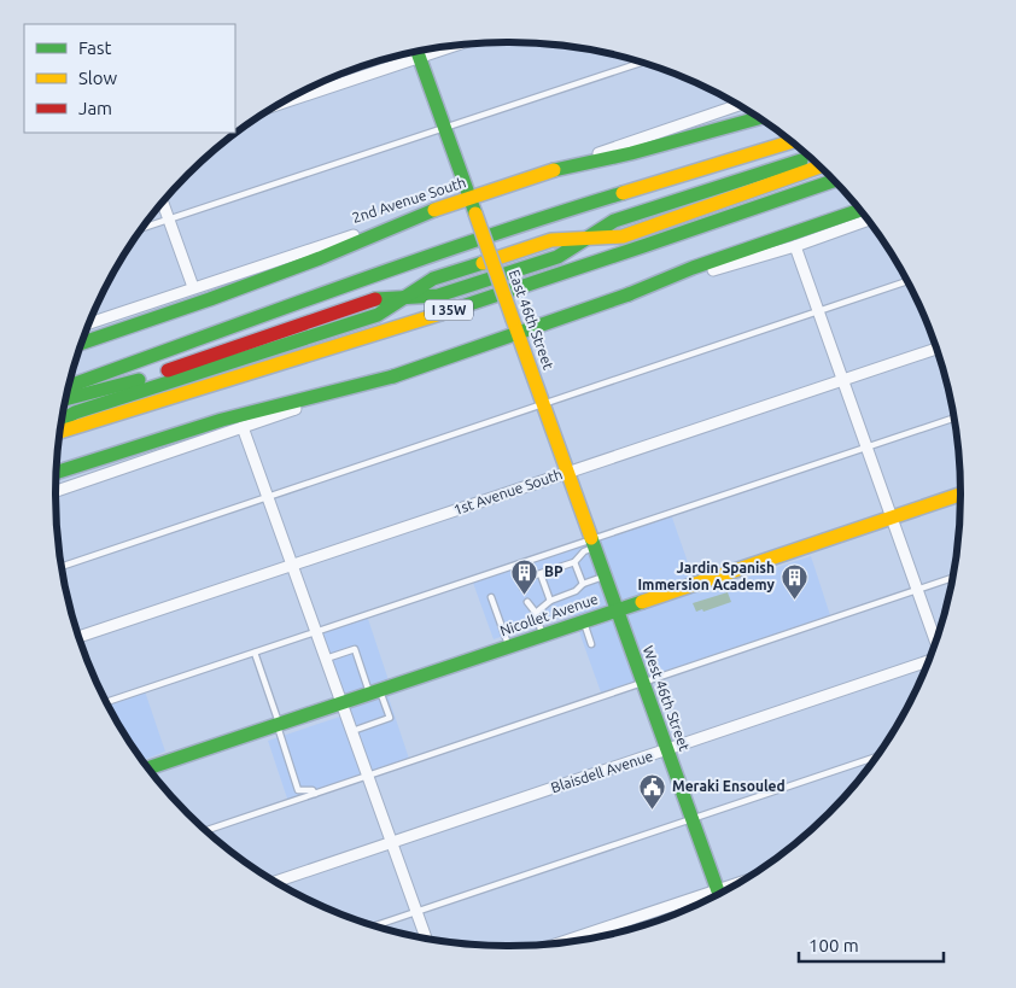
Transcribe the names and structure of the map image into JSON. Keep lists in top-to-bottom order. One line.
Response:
{"streets":{"main road":["2nd Avenue South","I 35W","East 46th Street","Nicollet Avenue","West 46th Street"],"street":["1st Avenue South","Blaisdell Avenue"]},"crossings":[["2nd Avenue South","East 46th Street"],["East 46th Street","1st Avenue South"],["East 46th Street","Nicollet Avenue"],["East 46th Street","West 46th Street"],["Nicollet Avenue","West 46th Street"],["West 46th Street","Blaisdell Avenue"]],"places":{"building":["BP","Jardin Spanish Immersion Academy"],"public building":["Meraki Ensouled"]},"legend":["Fast","Slow","Jam"],"scale_bar":"100 m"}
